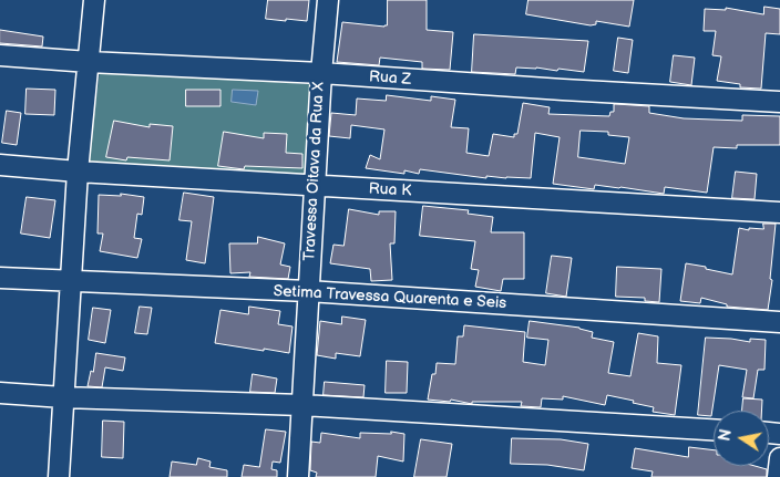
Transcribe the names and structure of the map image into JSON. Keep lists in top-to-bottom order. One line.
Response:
{"streets":{"street":["Rua Z","Travessa Oitava da Rua X","Rua K","Setima Travessa Quarenta e Seis"]},"crossings":[["Rua Z","Travessa Oitava da Rua X"],["Travessa Oitava da Rua X","Rua K"],["Travessa Oitava da Rua X","Setima Travessa Quarenta e Seis"]],"north":"left"}
